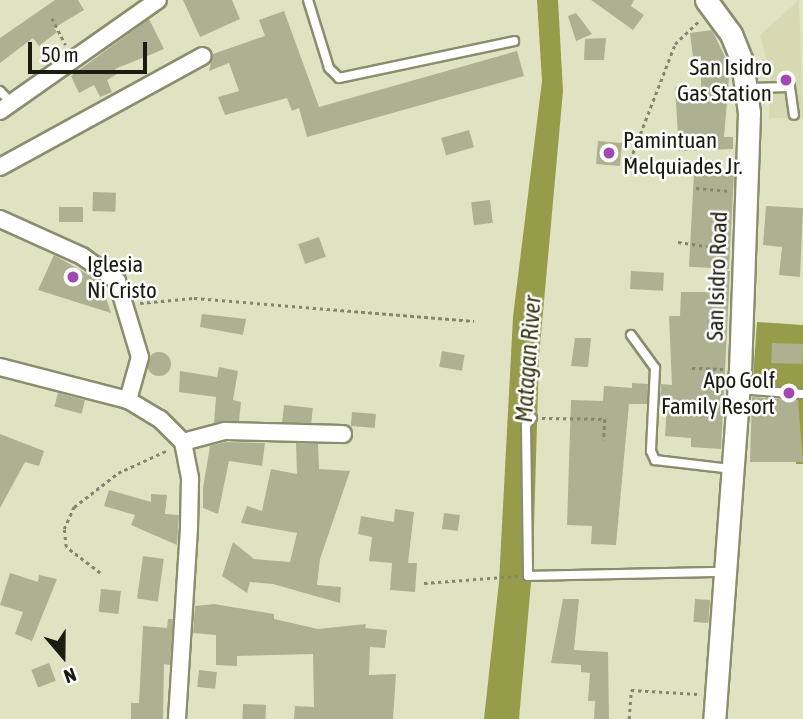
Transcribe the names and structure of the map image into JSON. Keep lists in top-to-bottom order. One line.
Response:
{"streets":{"street":["San Isidro Road"]},"water":["Matagan River"],"places":["San Isidro Gas Station","Pamintuan Melquiades Jr.","Iglesia Ni Cristo","Apo Golf Family Resort"],"scale_bar":"50 m","north":"bottom"}
